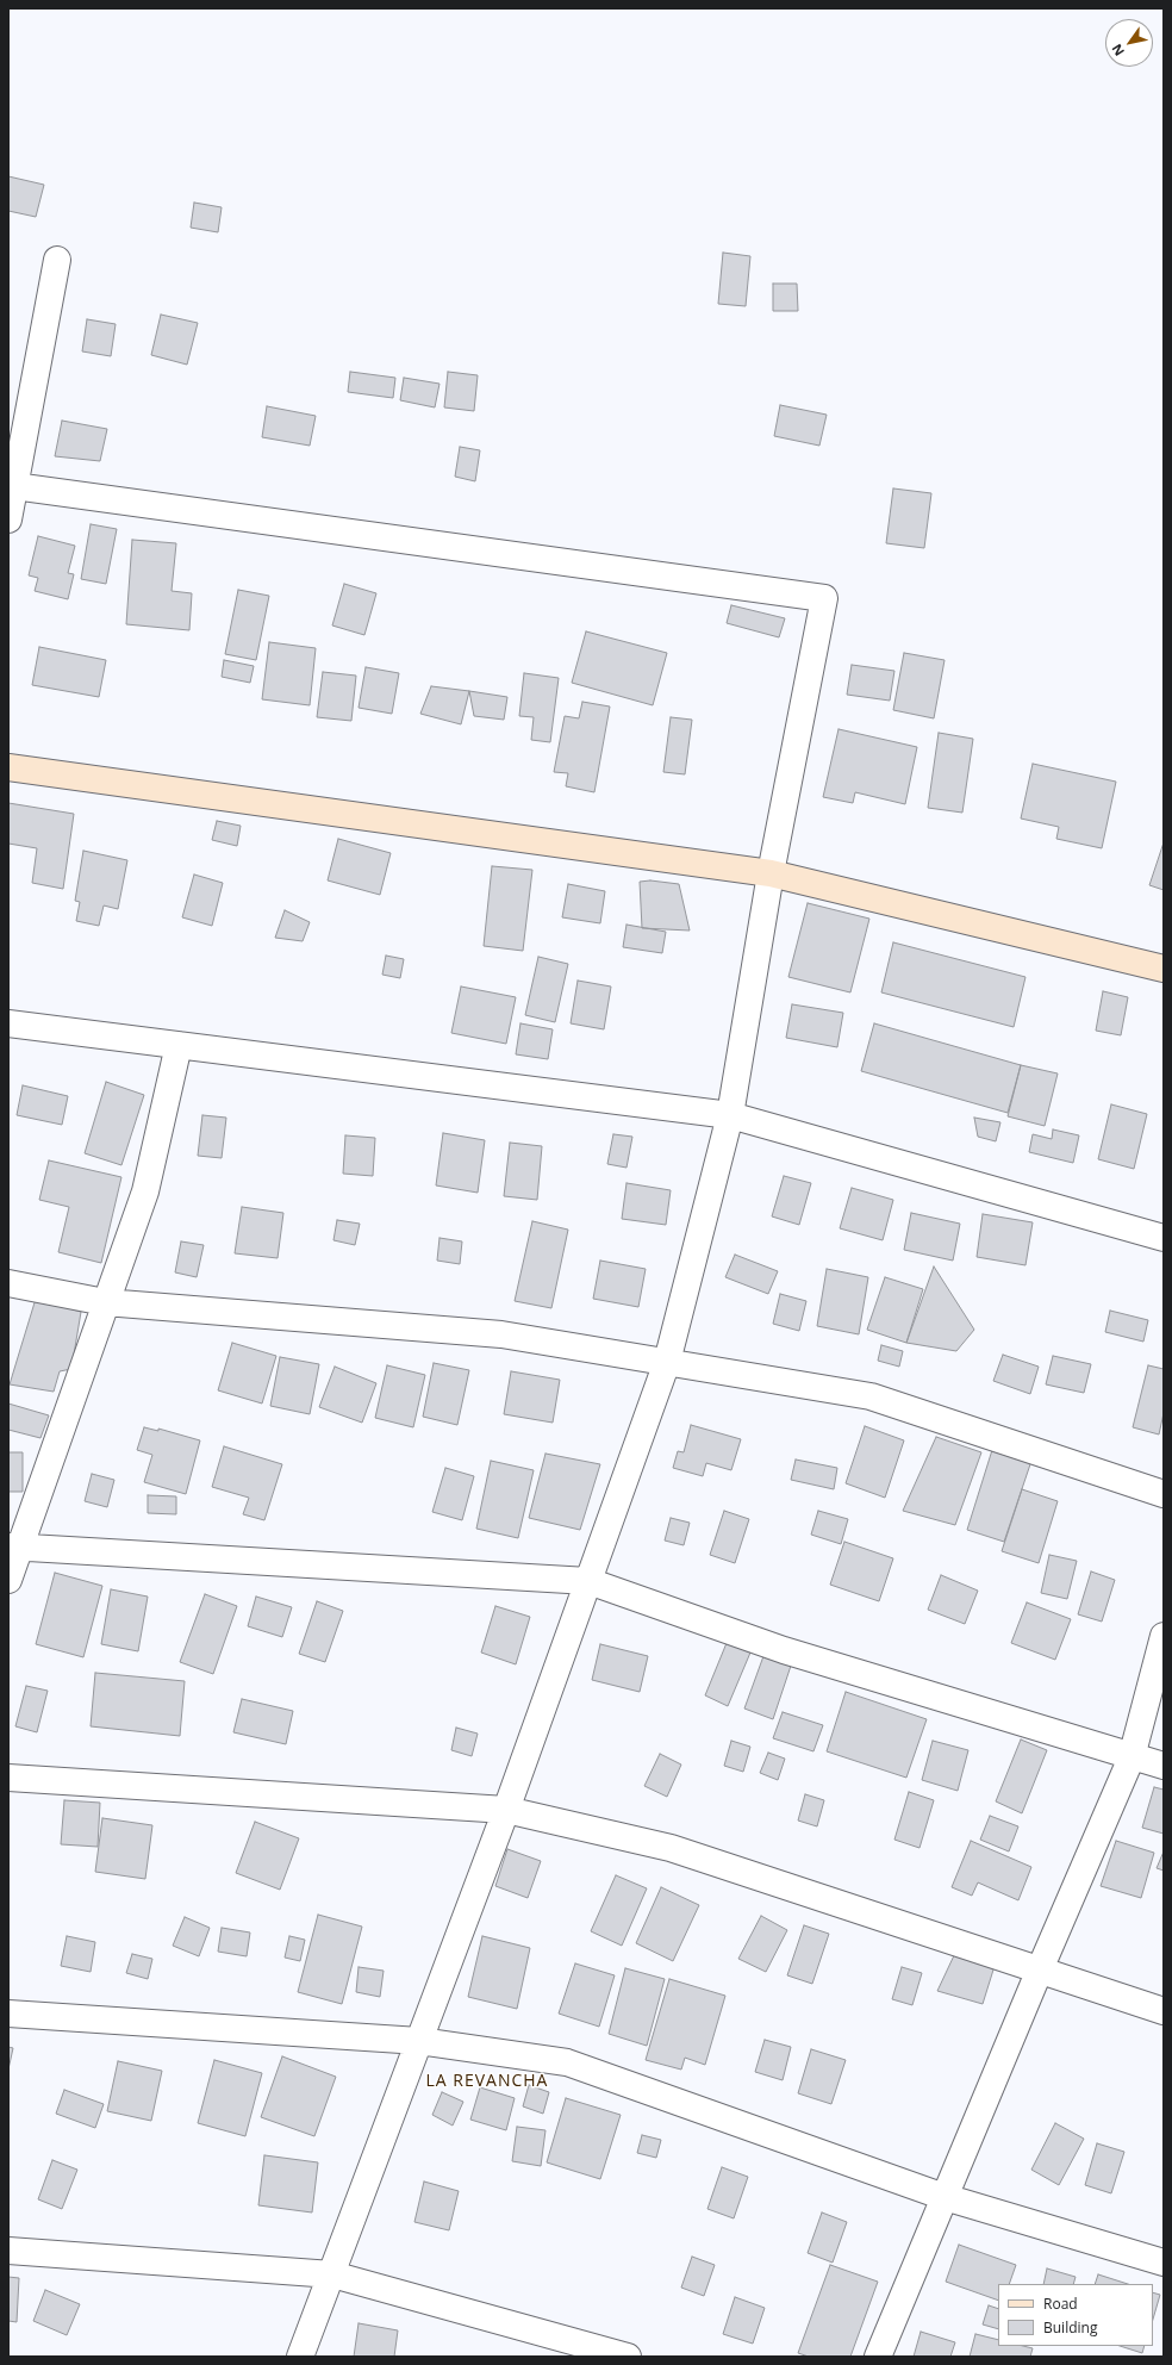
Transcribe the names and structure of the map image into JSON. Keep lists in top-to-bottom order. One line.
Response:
{"districts":["LA REVANCHA"],"legend":["Road","Building"],"north":"bottom left"}
